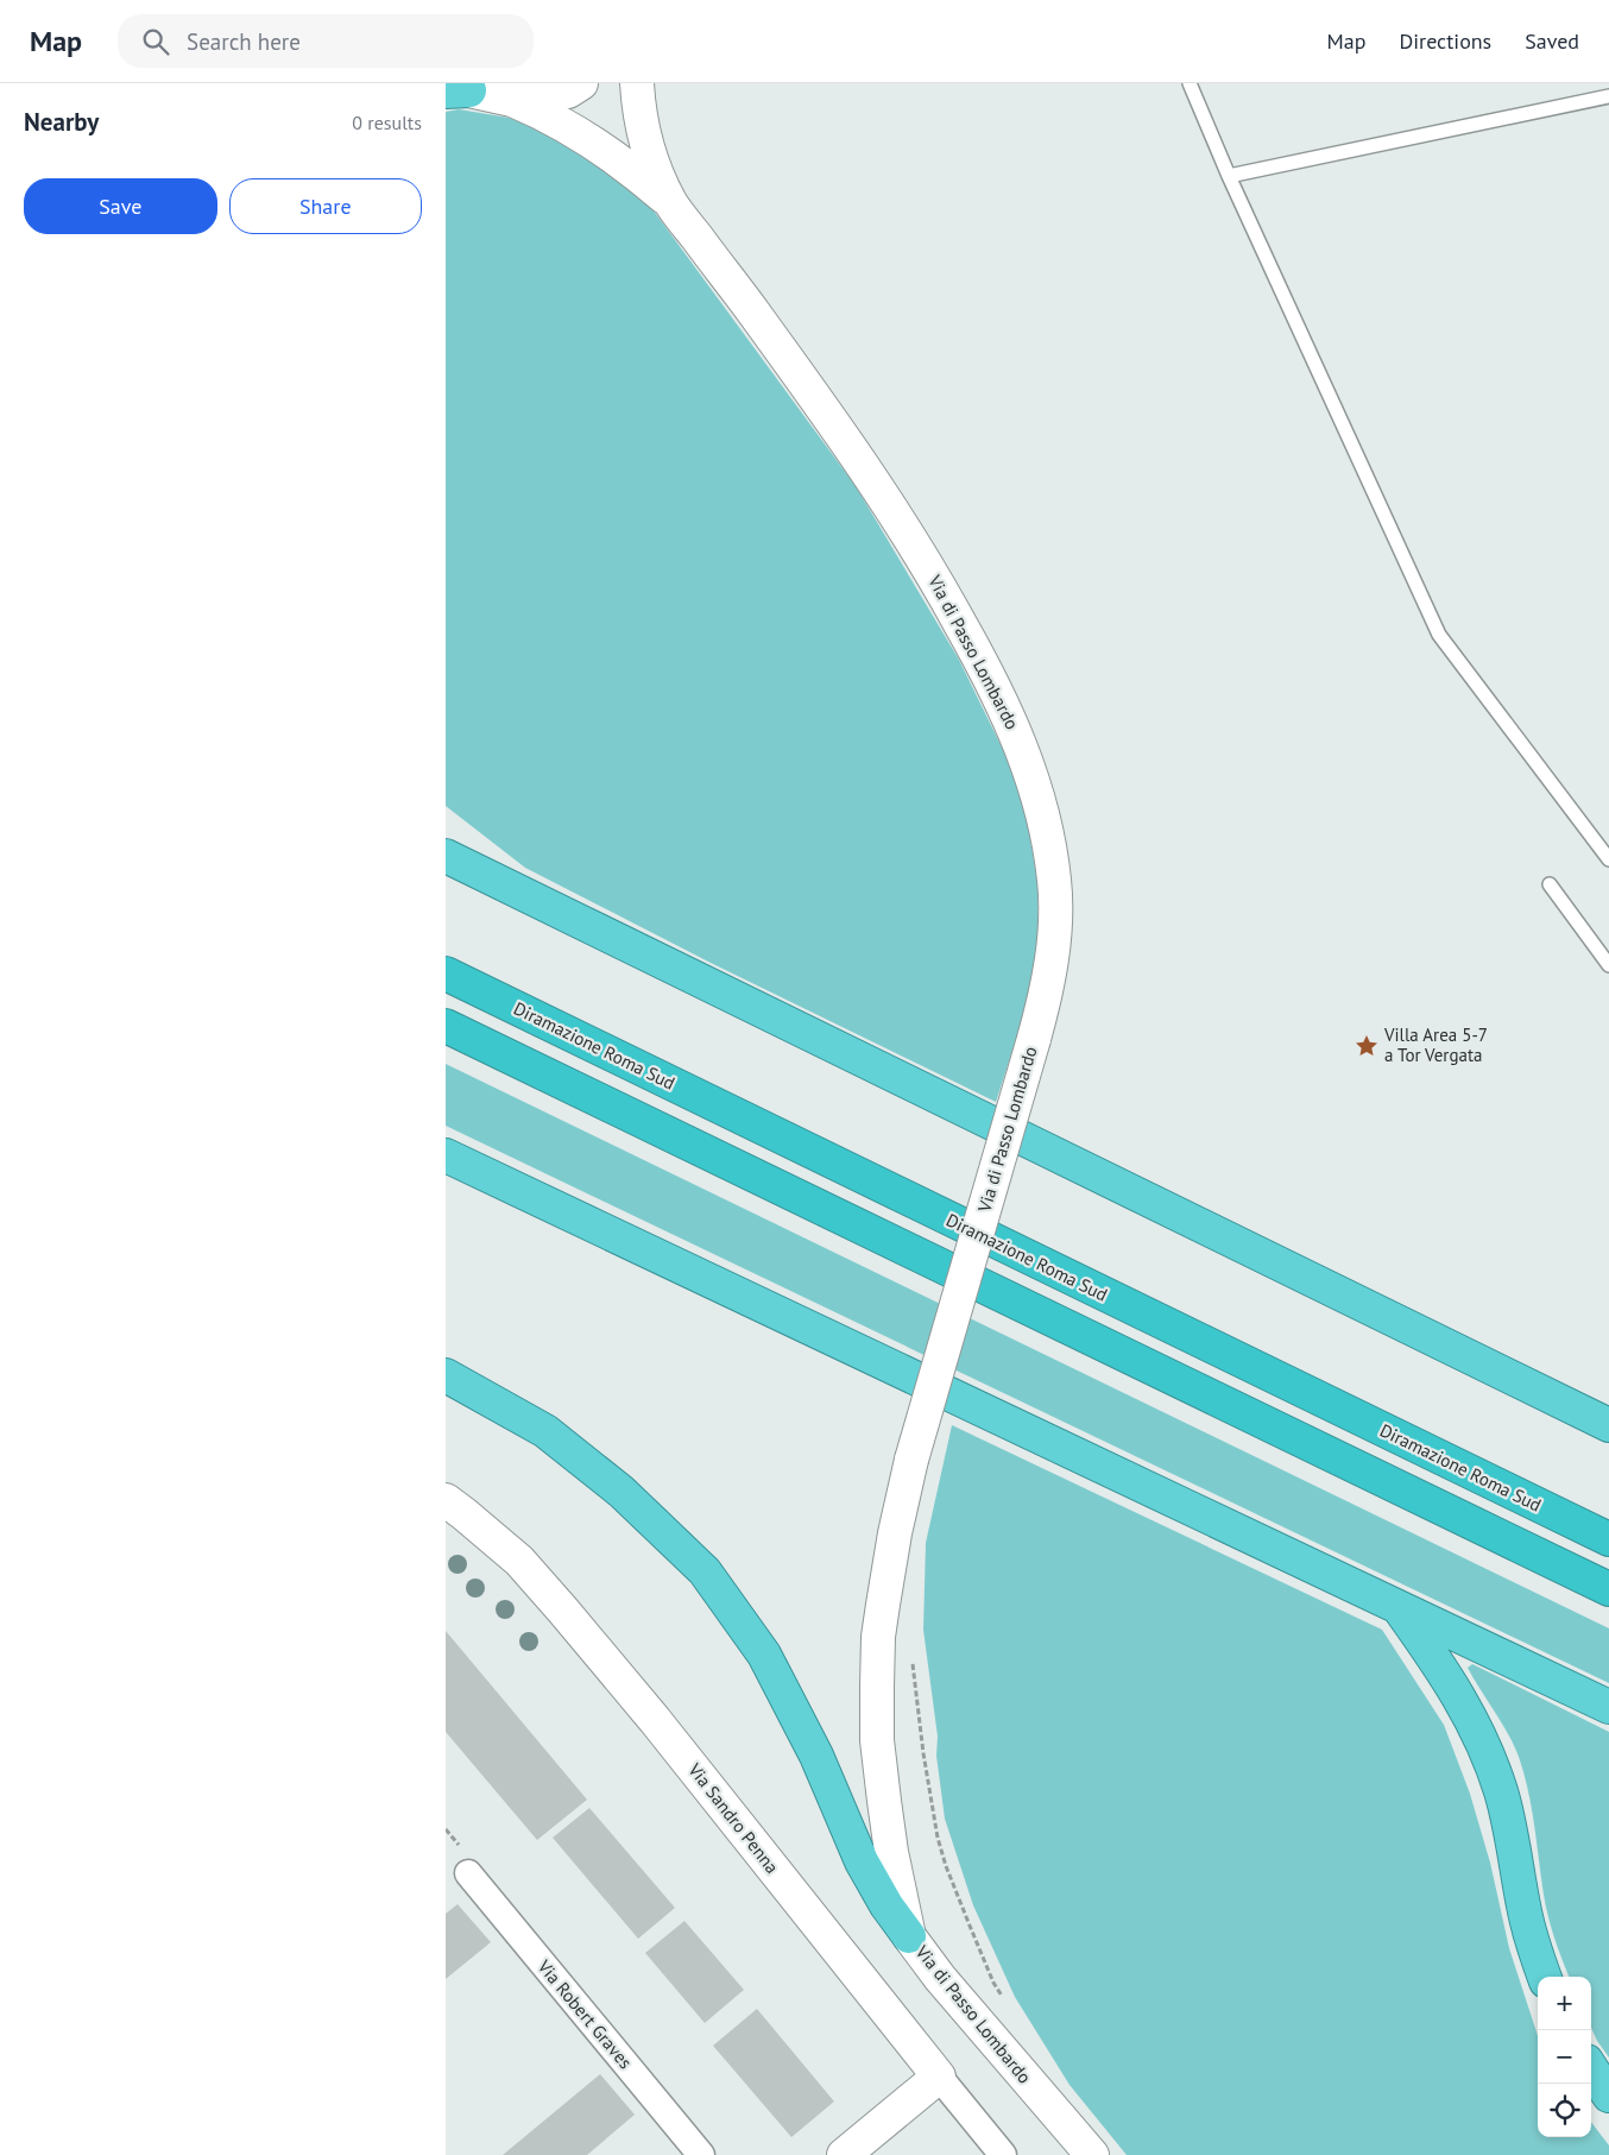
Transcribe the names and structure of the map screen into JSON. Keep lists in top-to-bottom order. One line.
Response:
{"streets":{"highway":["Diramazione Roma Sud"],"street":["Via di Passo Lombardo","Via Sandro Penna","Via Robert Graves"]},"places":{"place":["Villa Area 5-7 a Tor Vergata"]},"page":{"header":"Map","search":"Search here","nav":["Map","Directions","Saved"],"heading":["Nearby","0 results"],"buttons":["Save","Share"],"map_buttons":["+","−"]}}
